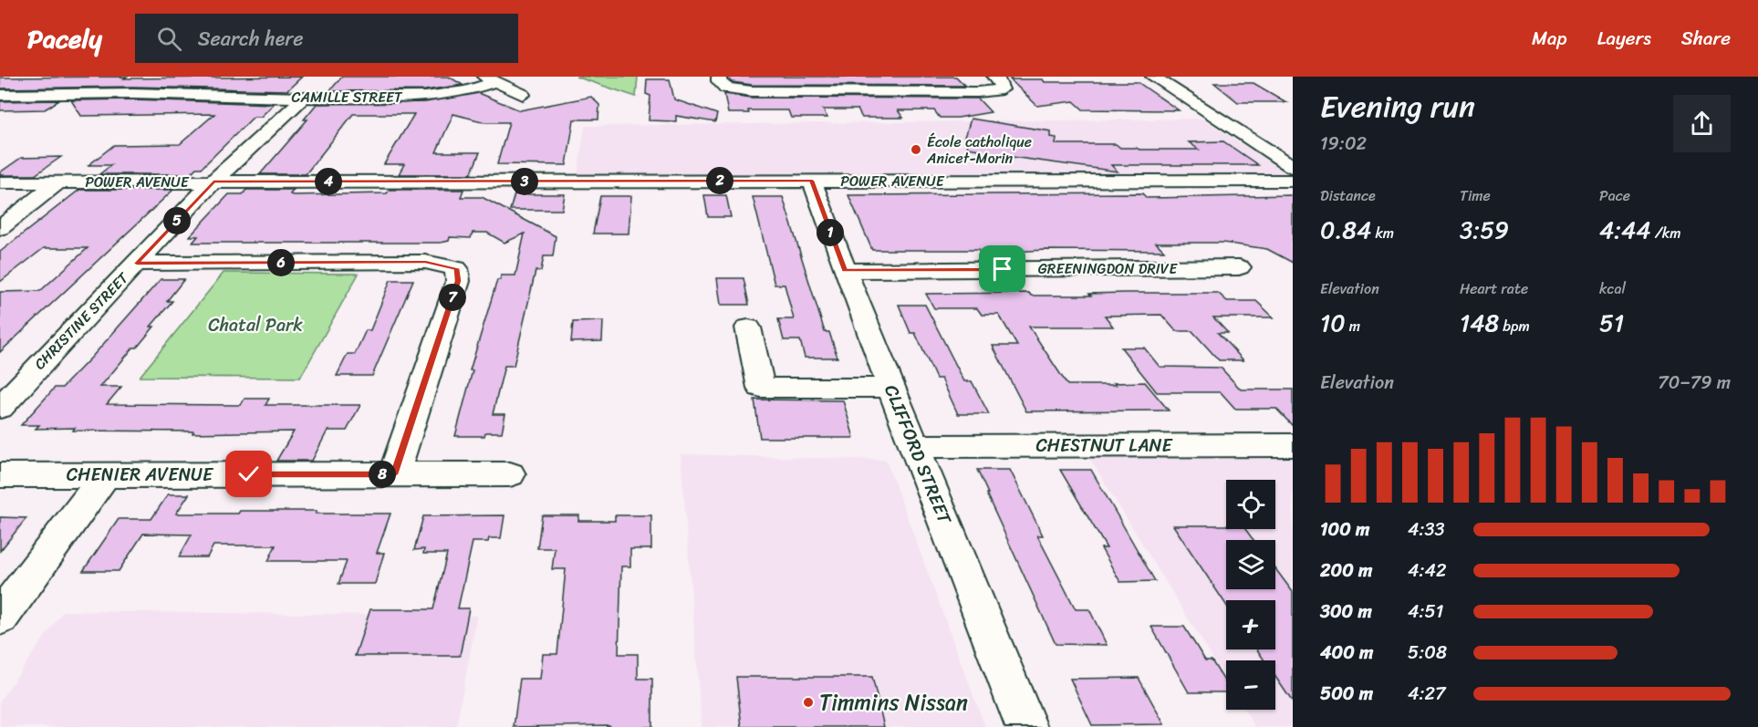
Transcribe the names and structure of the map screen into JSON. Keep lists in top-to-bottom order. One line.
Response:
{"streets":{"street":["CAMILLE STREET","POWER AVENUE","GREENINGDON DRIVE","CHRISTINE STREET","CHESTNUT LANE","CLIFFORD STREET","CHENIER AVENUE"]},"crossings":[["CAMILLE STREET","CHRISTINE STREET"],["POWER AVENUE","CHRISTINE STREET"],["POWER AVENUE","CLIFFORD STREET"],["GREENINGDON DRIVE","CLIFFORD STREET"],["CHESTNUT LANE","CLIFFORD STREET"]],"parks":["Chatal Park"],"places":["École catholique Anicet-Morin","Timmins Nissan"],"page":{"header":"Pacely","search":"Search here","nav":["Map","Layers","Share"],"heading":["Evening run","19:02"],"pins":["2","3","4","5","1","6","7","8"],"stats":[["Distance","0.84 km"],["Time","3:59"],["Pace","4:44 /km"],["Elevation","10 m"],["Heart rate","148 bpm"],["kcal","51"]],"chart":["Elevation","70–79 m"],"map_buttons":["+","−"],"list":[{"name":"100 m","note":"4:33"},{"name":"200 m","note":"4:42"},{"name":"300 m","note":"4:51"},{"name":"400 m","note":"5:08"},{"name":"500 m","note":"4:27"}]}}
